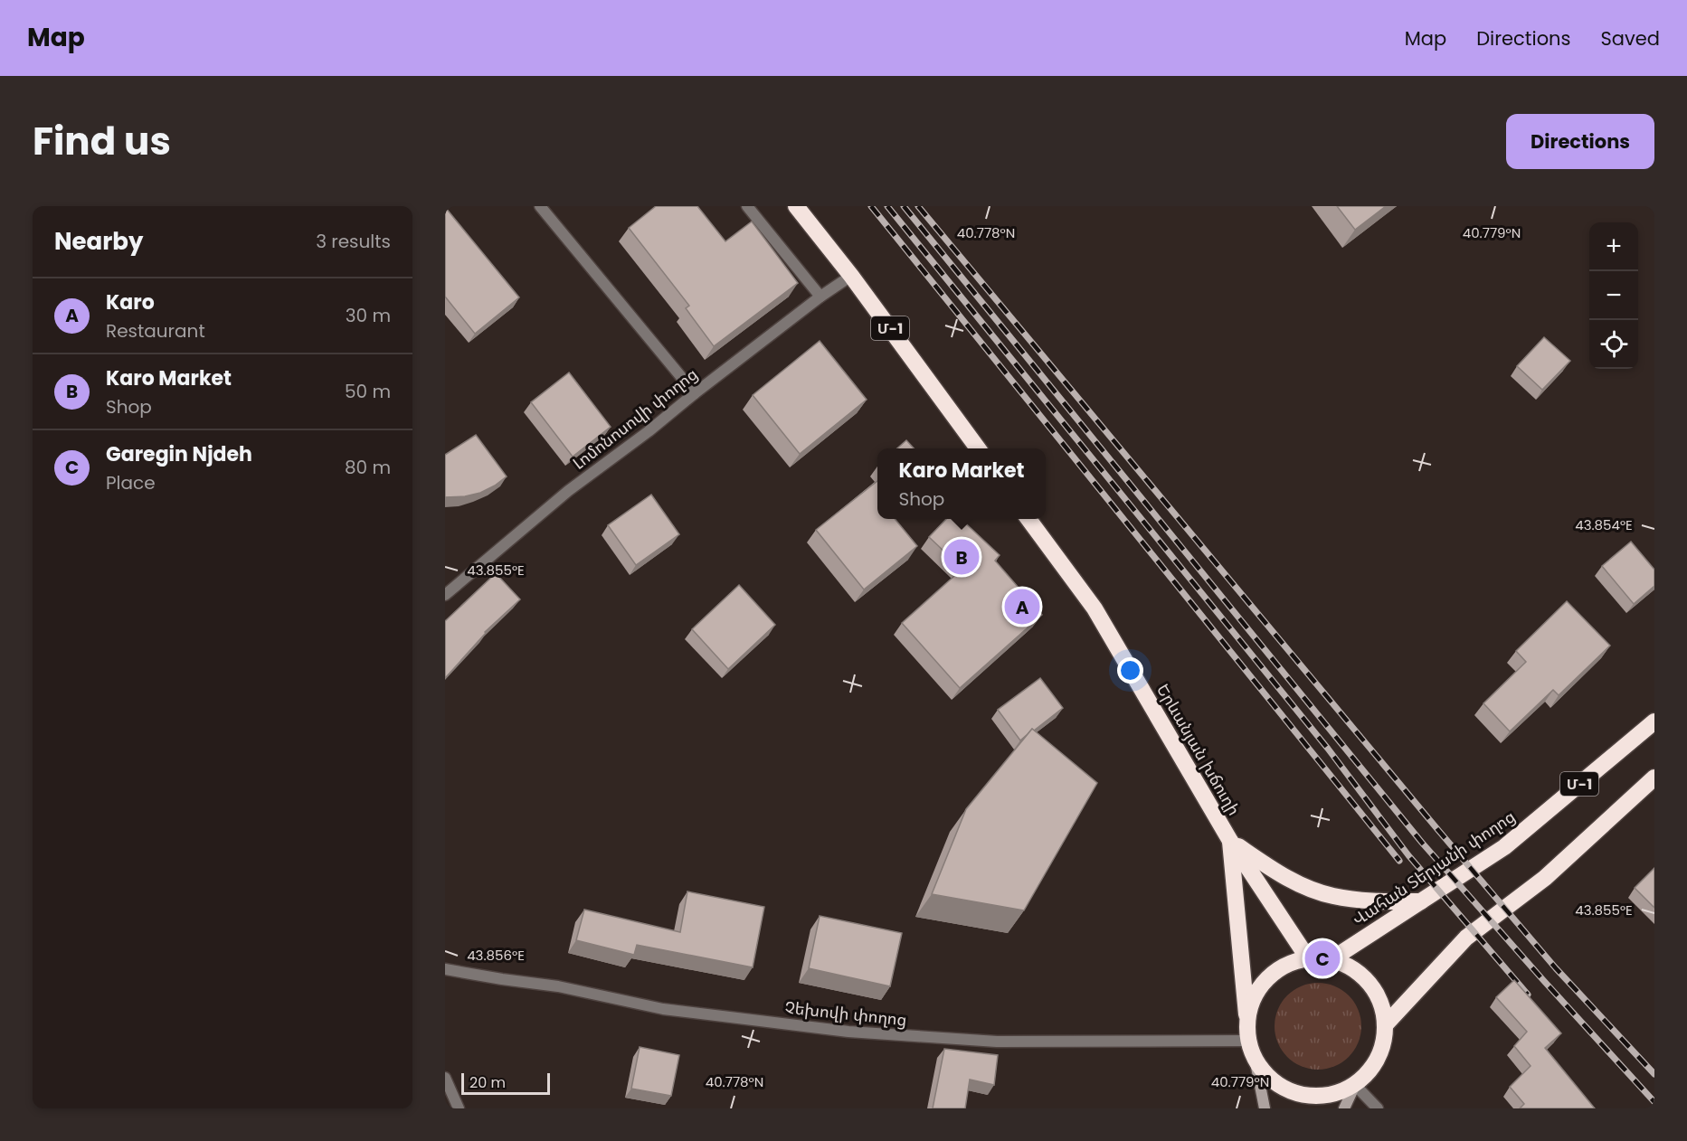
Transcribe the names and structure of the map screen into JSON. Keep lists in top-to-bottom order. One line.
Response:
{"streets":{"highway":["Մ-1","Երևանյան խճուղի","Վահան Տերյանի փողոց"],"street":["Լոմոնոսովի փողոց","Չեխովի փողոց"]},"crossings":[["Մ-1","Լոմոնոսովի փողոց"],["Երևանյան խճուղի","Վահան Տերյանի փողոց"],["Երևանյան խճուղի","Չեխովի փողոց"],["Վահան Տերյանի փողոց","Չեխովի փողոց"]],"scale_bar":"20 m","page":{"header":"Map","nav":["Map","Directions","Saved"],"title":"Find us","buttons":"Directions","heading":["Nearby","3 results"],"map_buttons":["+","−"],"list":[{"mark":"A","name":"Karo","note":"Restaurant","value":"30 m"},{"mark":"B","name":"Karo Market","note":"Shop","value":"50 m"},{"mark":"C","name":"Garegin Njdeh","note":"Place","value":"80 m"}],"popup":["Karo Market","Shop"],"pins":["B","A","C"],"scale":"20 m"},"coordinates":["40.778°N","40.779°N","43.854°E","43.855°E","43.856°E"]}
